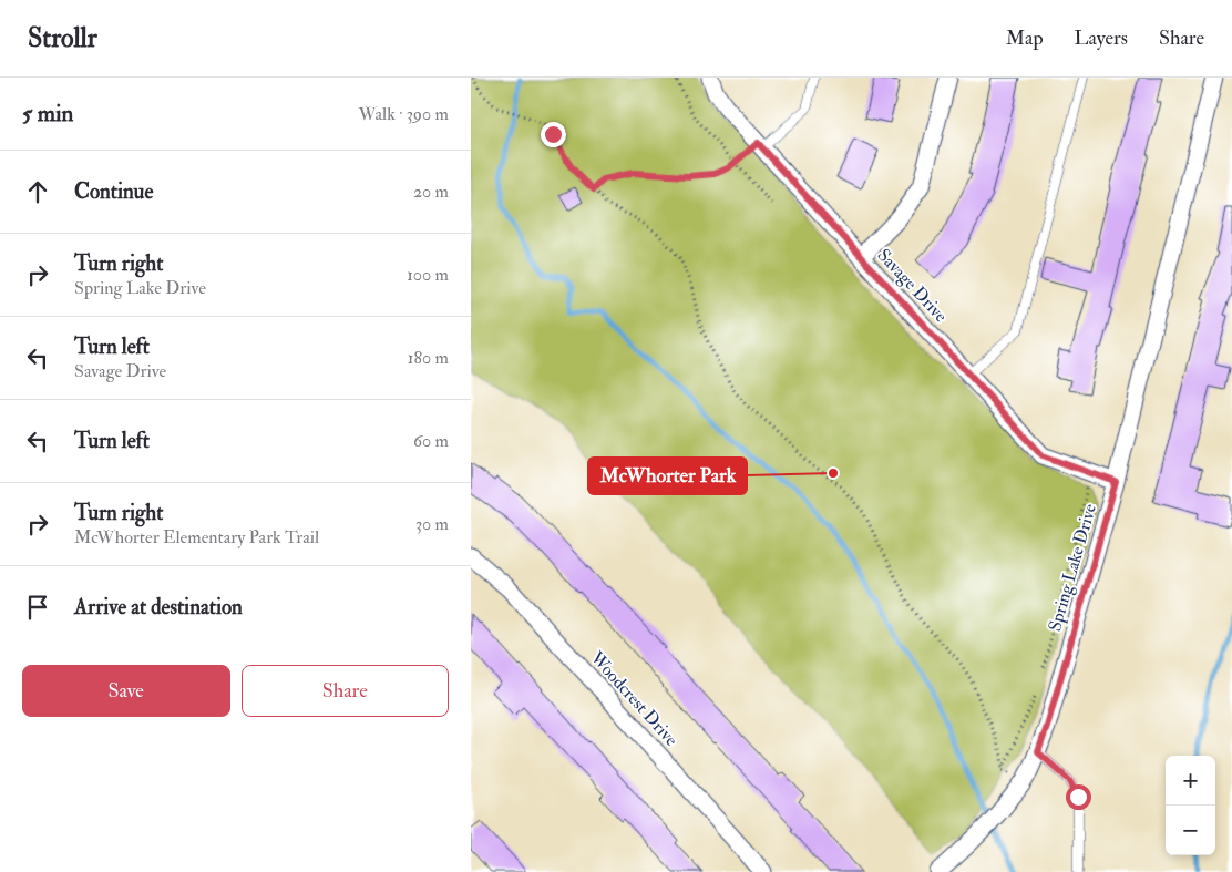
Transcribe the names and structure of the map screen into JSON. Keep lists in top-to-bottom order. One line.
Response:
{"streets":{"street":["Savage Drive","Spring Lake Drive","Woodcrest Drive"]},"crossings":[["Savage Drive","Spring Lake Drive"]],"places":["McWhorter Park"],"page":{"header":"Strollr","nav":["Map","Layers","Share"],"heading":["5 min","Walk · 390 m"],"list":[["Continue","20 m"],["Turn right","Spring Lake Drive","100 m"],["Turn left","Savage Drive","180 m"],["Turn left","60 m"],["Turn right","McWhorter Elementary Park Trail","30 m"],"Arrive at destination"],"buttons":["Save","Share"],"map_buttons":["+","−"]}}
